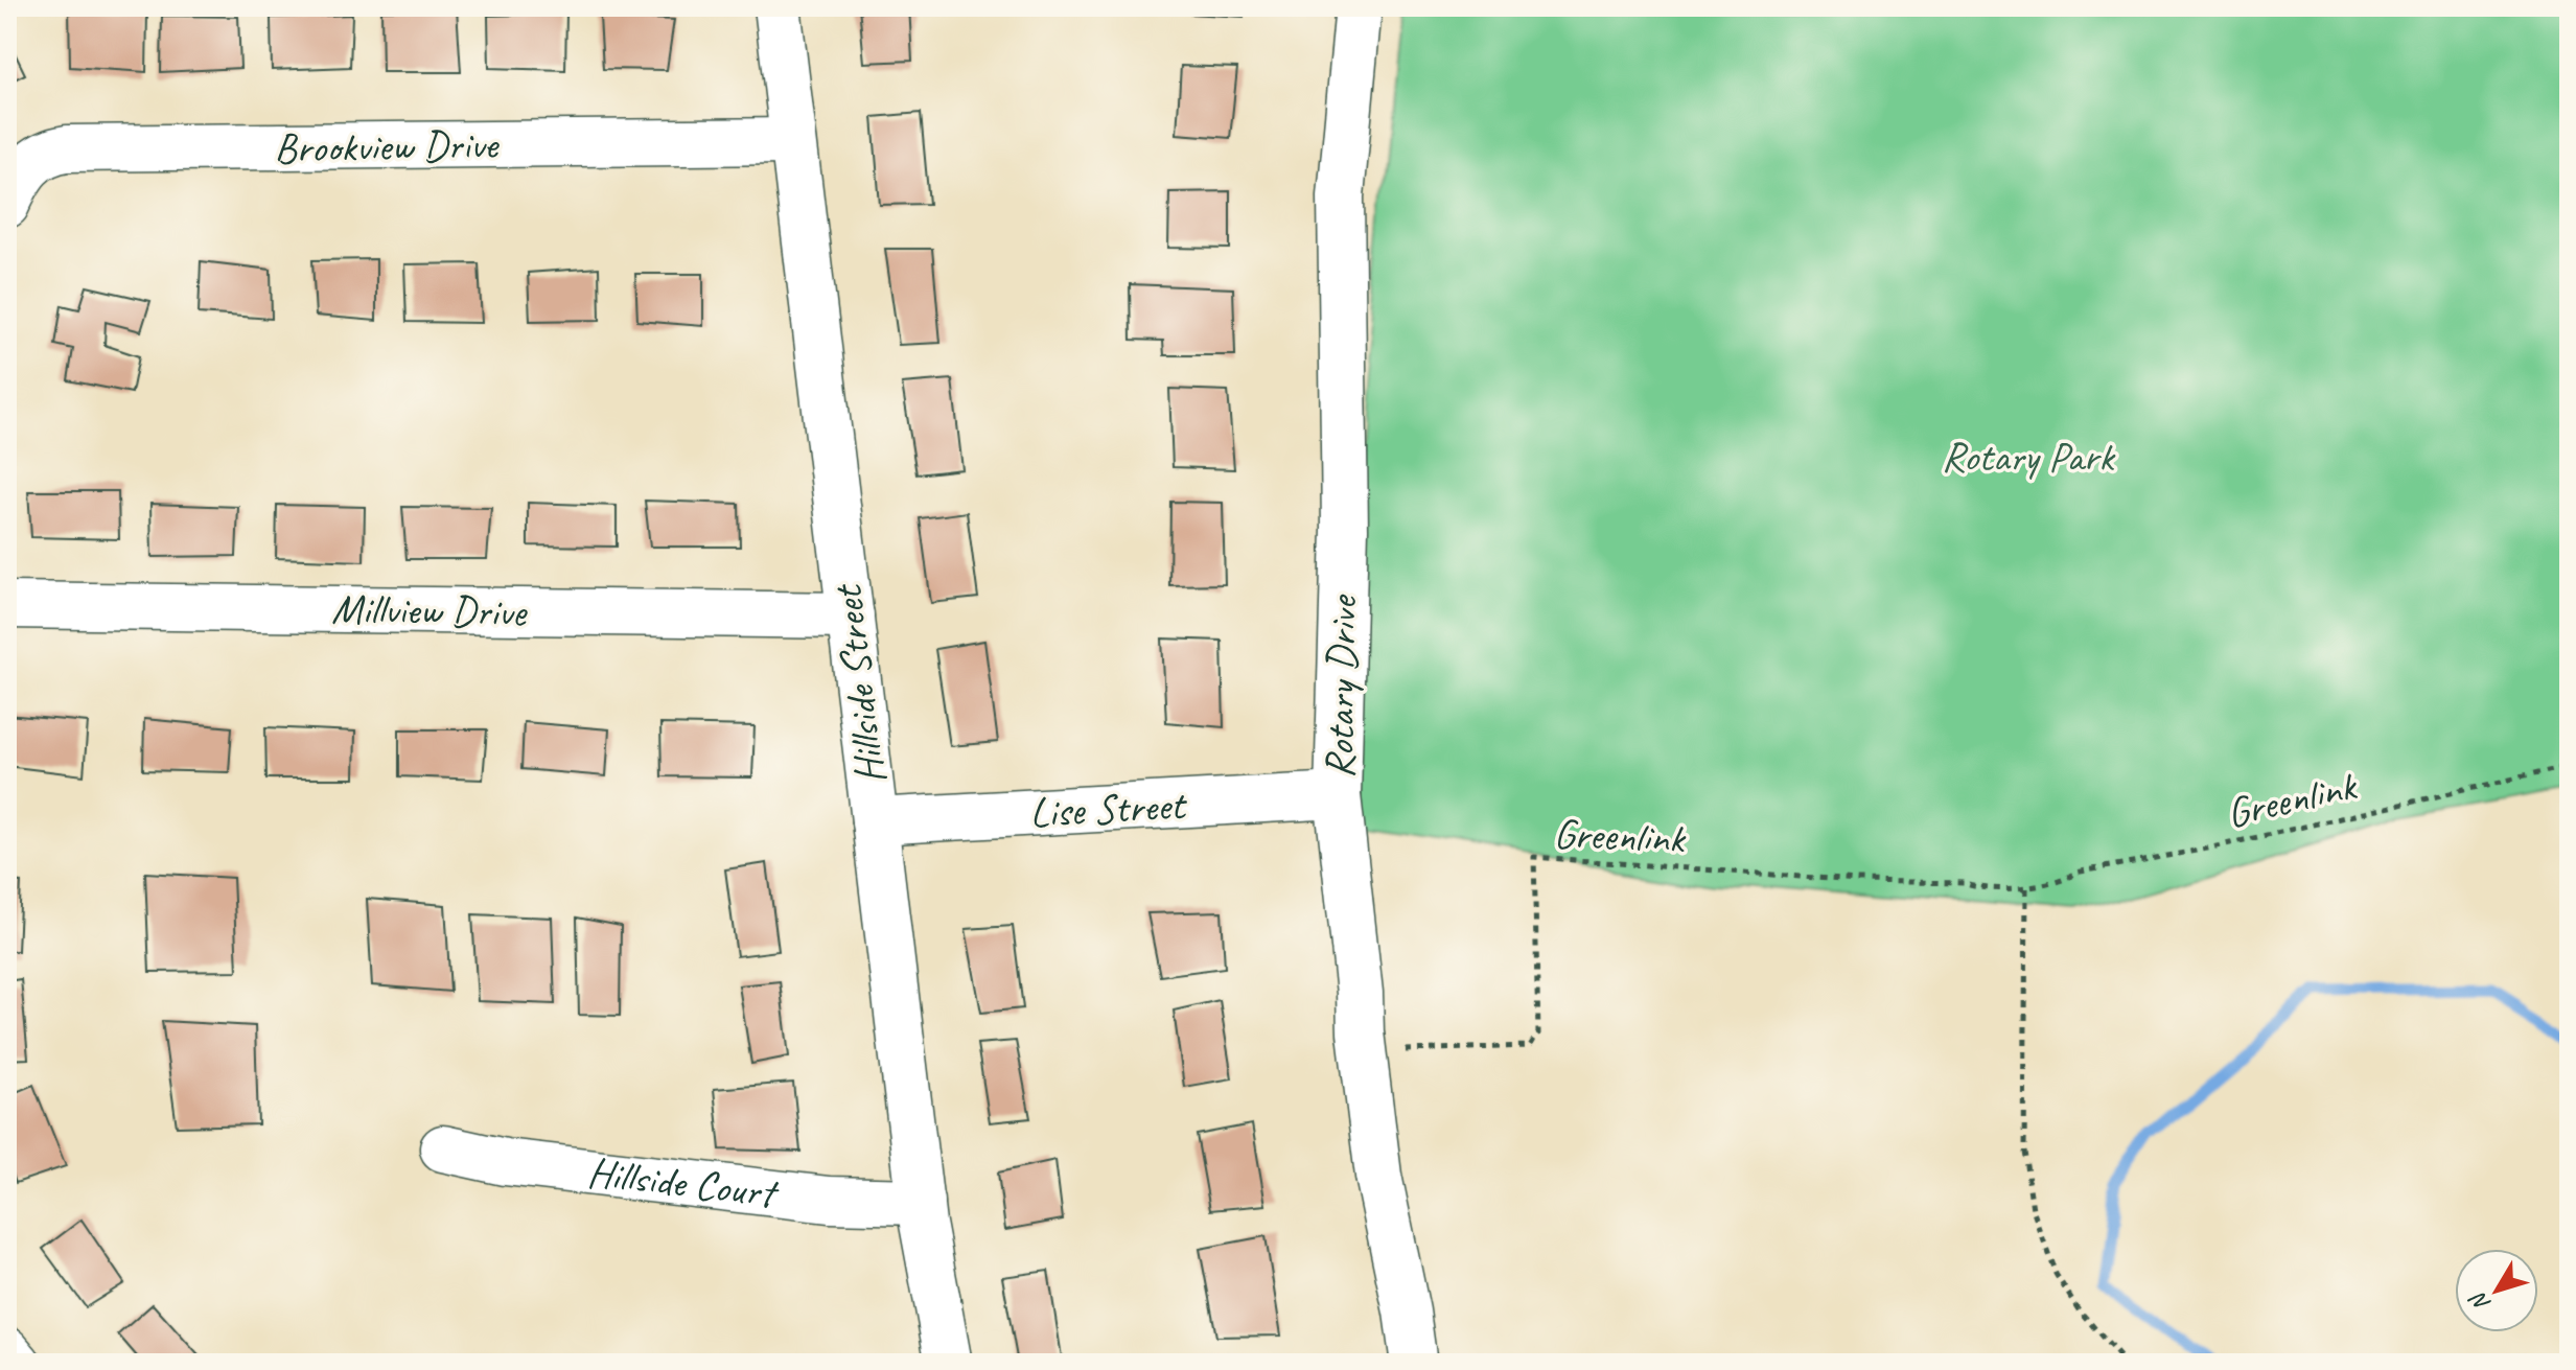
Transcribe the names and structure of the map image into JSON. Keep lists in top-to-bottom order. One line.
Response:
{"streets":{"street":["Brookview Drive","Millview Drive","Hillside Street","Rotary Drive","Lise Street","Hillside Court"],"path":["Greenlink"]},"crossings":[["Brookview Drive","Hillside Street"],["Millview Drive","Hillside Street"],["Hillside Street","Lise Street"],["Hillside Street","Hillside Court"],["Rotary Drive","Lise Street"]],"parks":["Rotary Park"],"north":"bottom left"}
